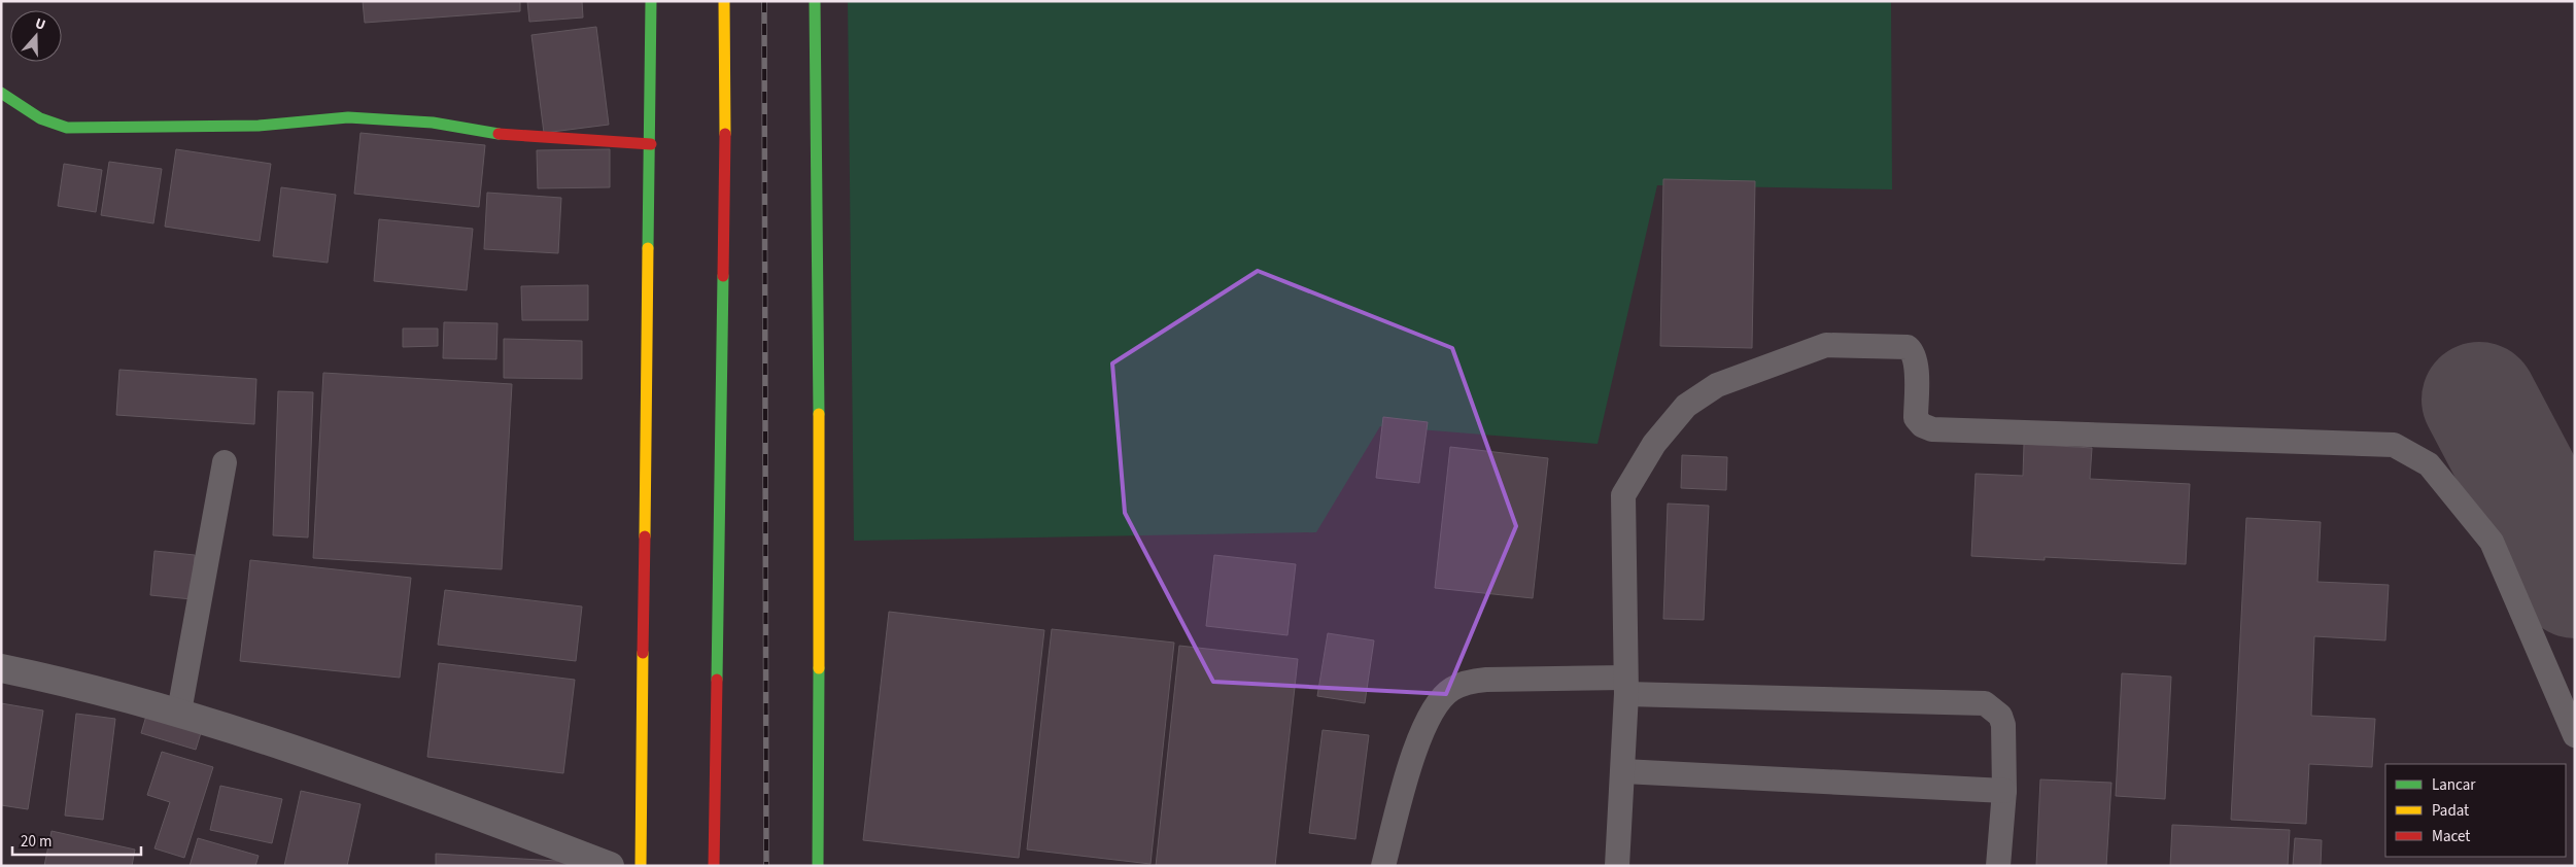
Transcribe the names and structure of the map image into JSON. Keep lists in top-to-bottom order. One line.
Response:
{"legend":["Lancar","Padat","Macet"],"scale_bar":"20 m","north":"top"}
